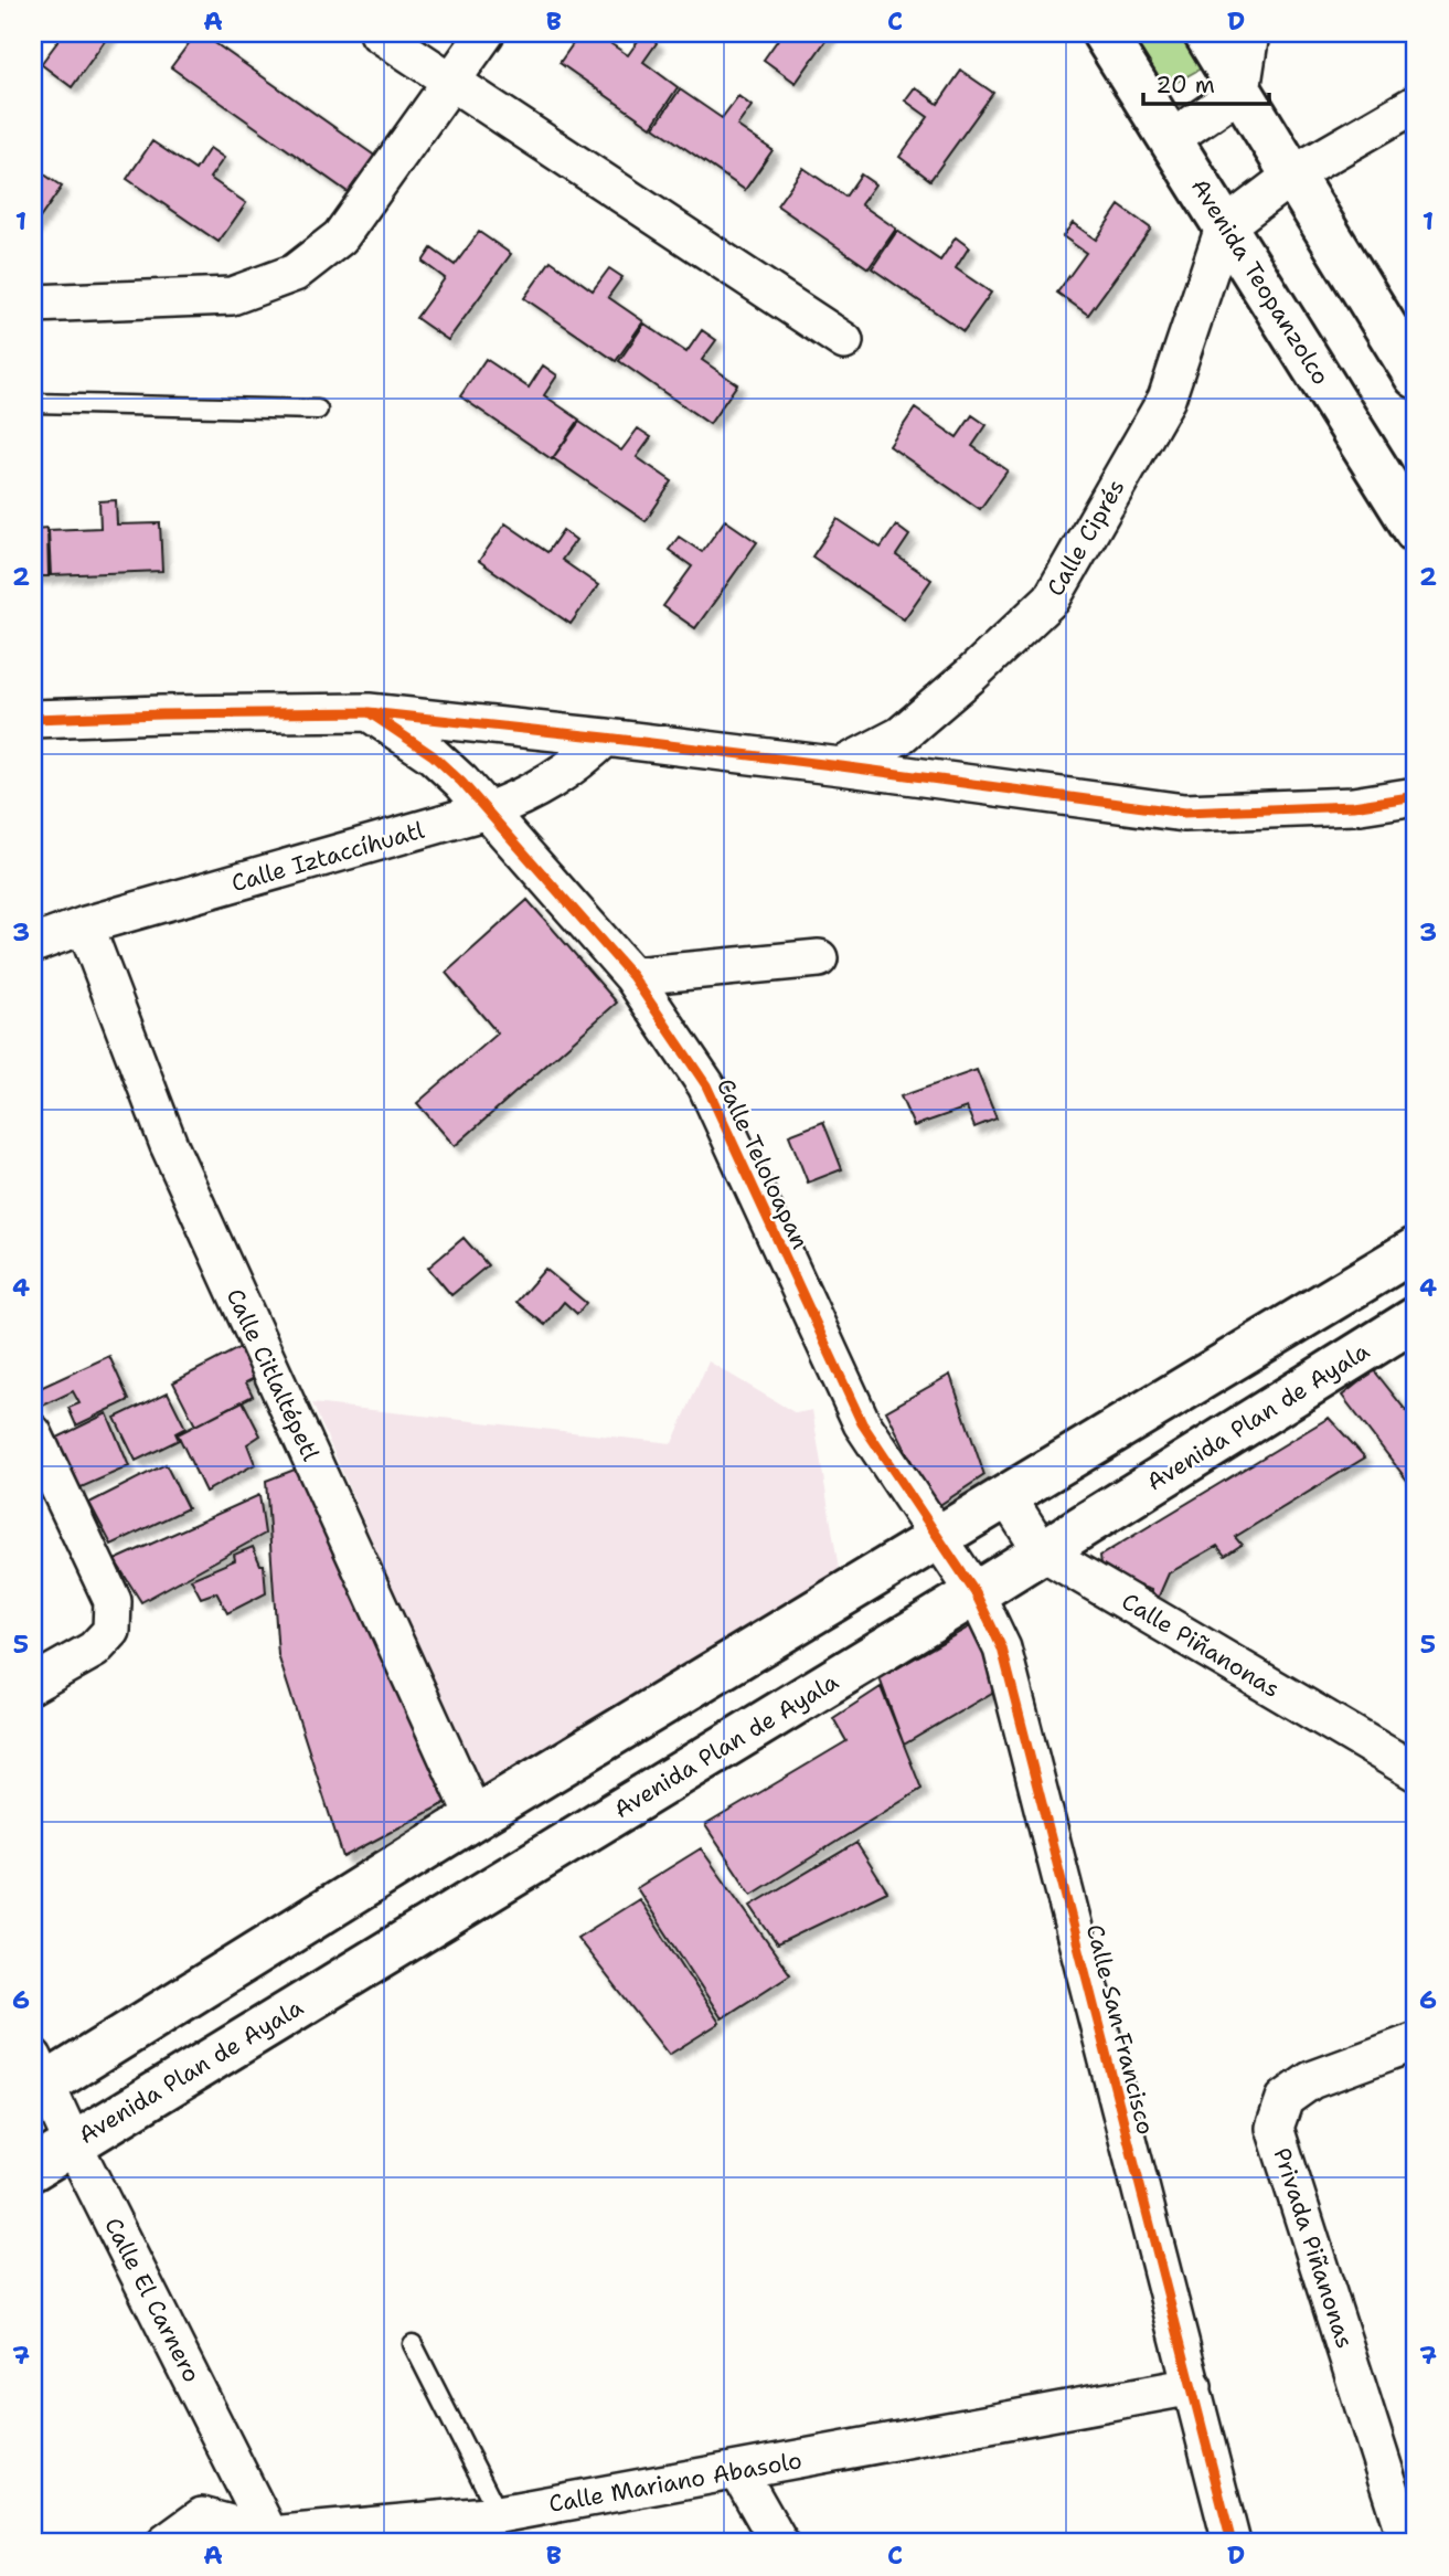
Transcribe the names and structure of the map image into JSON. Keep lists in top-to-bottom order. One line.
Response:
{"streets":{"main road":["Avenida Teopanzolco","Avenida Plan de Ayala"],"street":["Calle Ciprés","Calle Iztaccíhuatl","Calle Teloloapan","Calle Citlaltépetl","Calle Piñanonas","Calle San Francisco","Privada Piñanonas","Calle El Carnero","Calle Mariano Abasolo"]},"crossings":[["Avenida Teopanzolco","Calle Ciprés"],["Calle Iztaccíhuatl","Calle Teloloapan"],["Calle Iztaccíhuatl","Calle Citlaltépetl"],["Calle Teloloapan","Calle San Francisco"],["Avenida Plan de Ayala","Calle Piñanonas"],["Avenida Plan de Ayala","Calle San Francisco"],["Avenida Plan de Ayala","Calle El Carnero"],["Calle San Francisco","Calle Mariano Abasolo"],["Calle El Carnero","Calle Mariano Abasolo"]],"scale_bar":"20 m","grid":{"columns":["A","B","C","D"],"rows":["1","2","3","4","5","6","7"]}}
